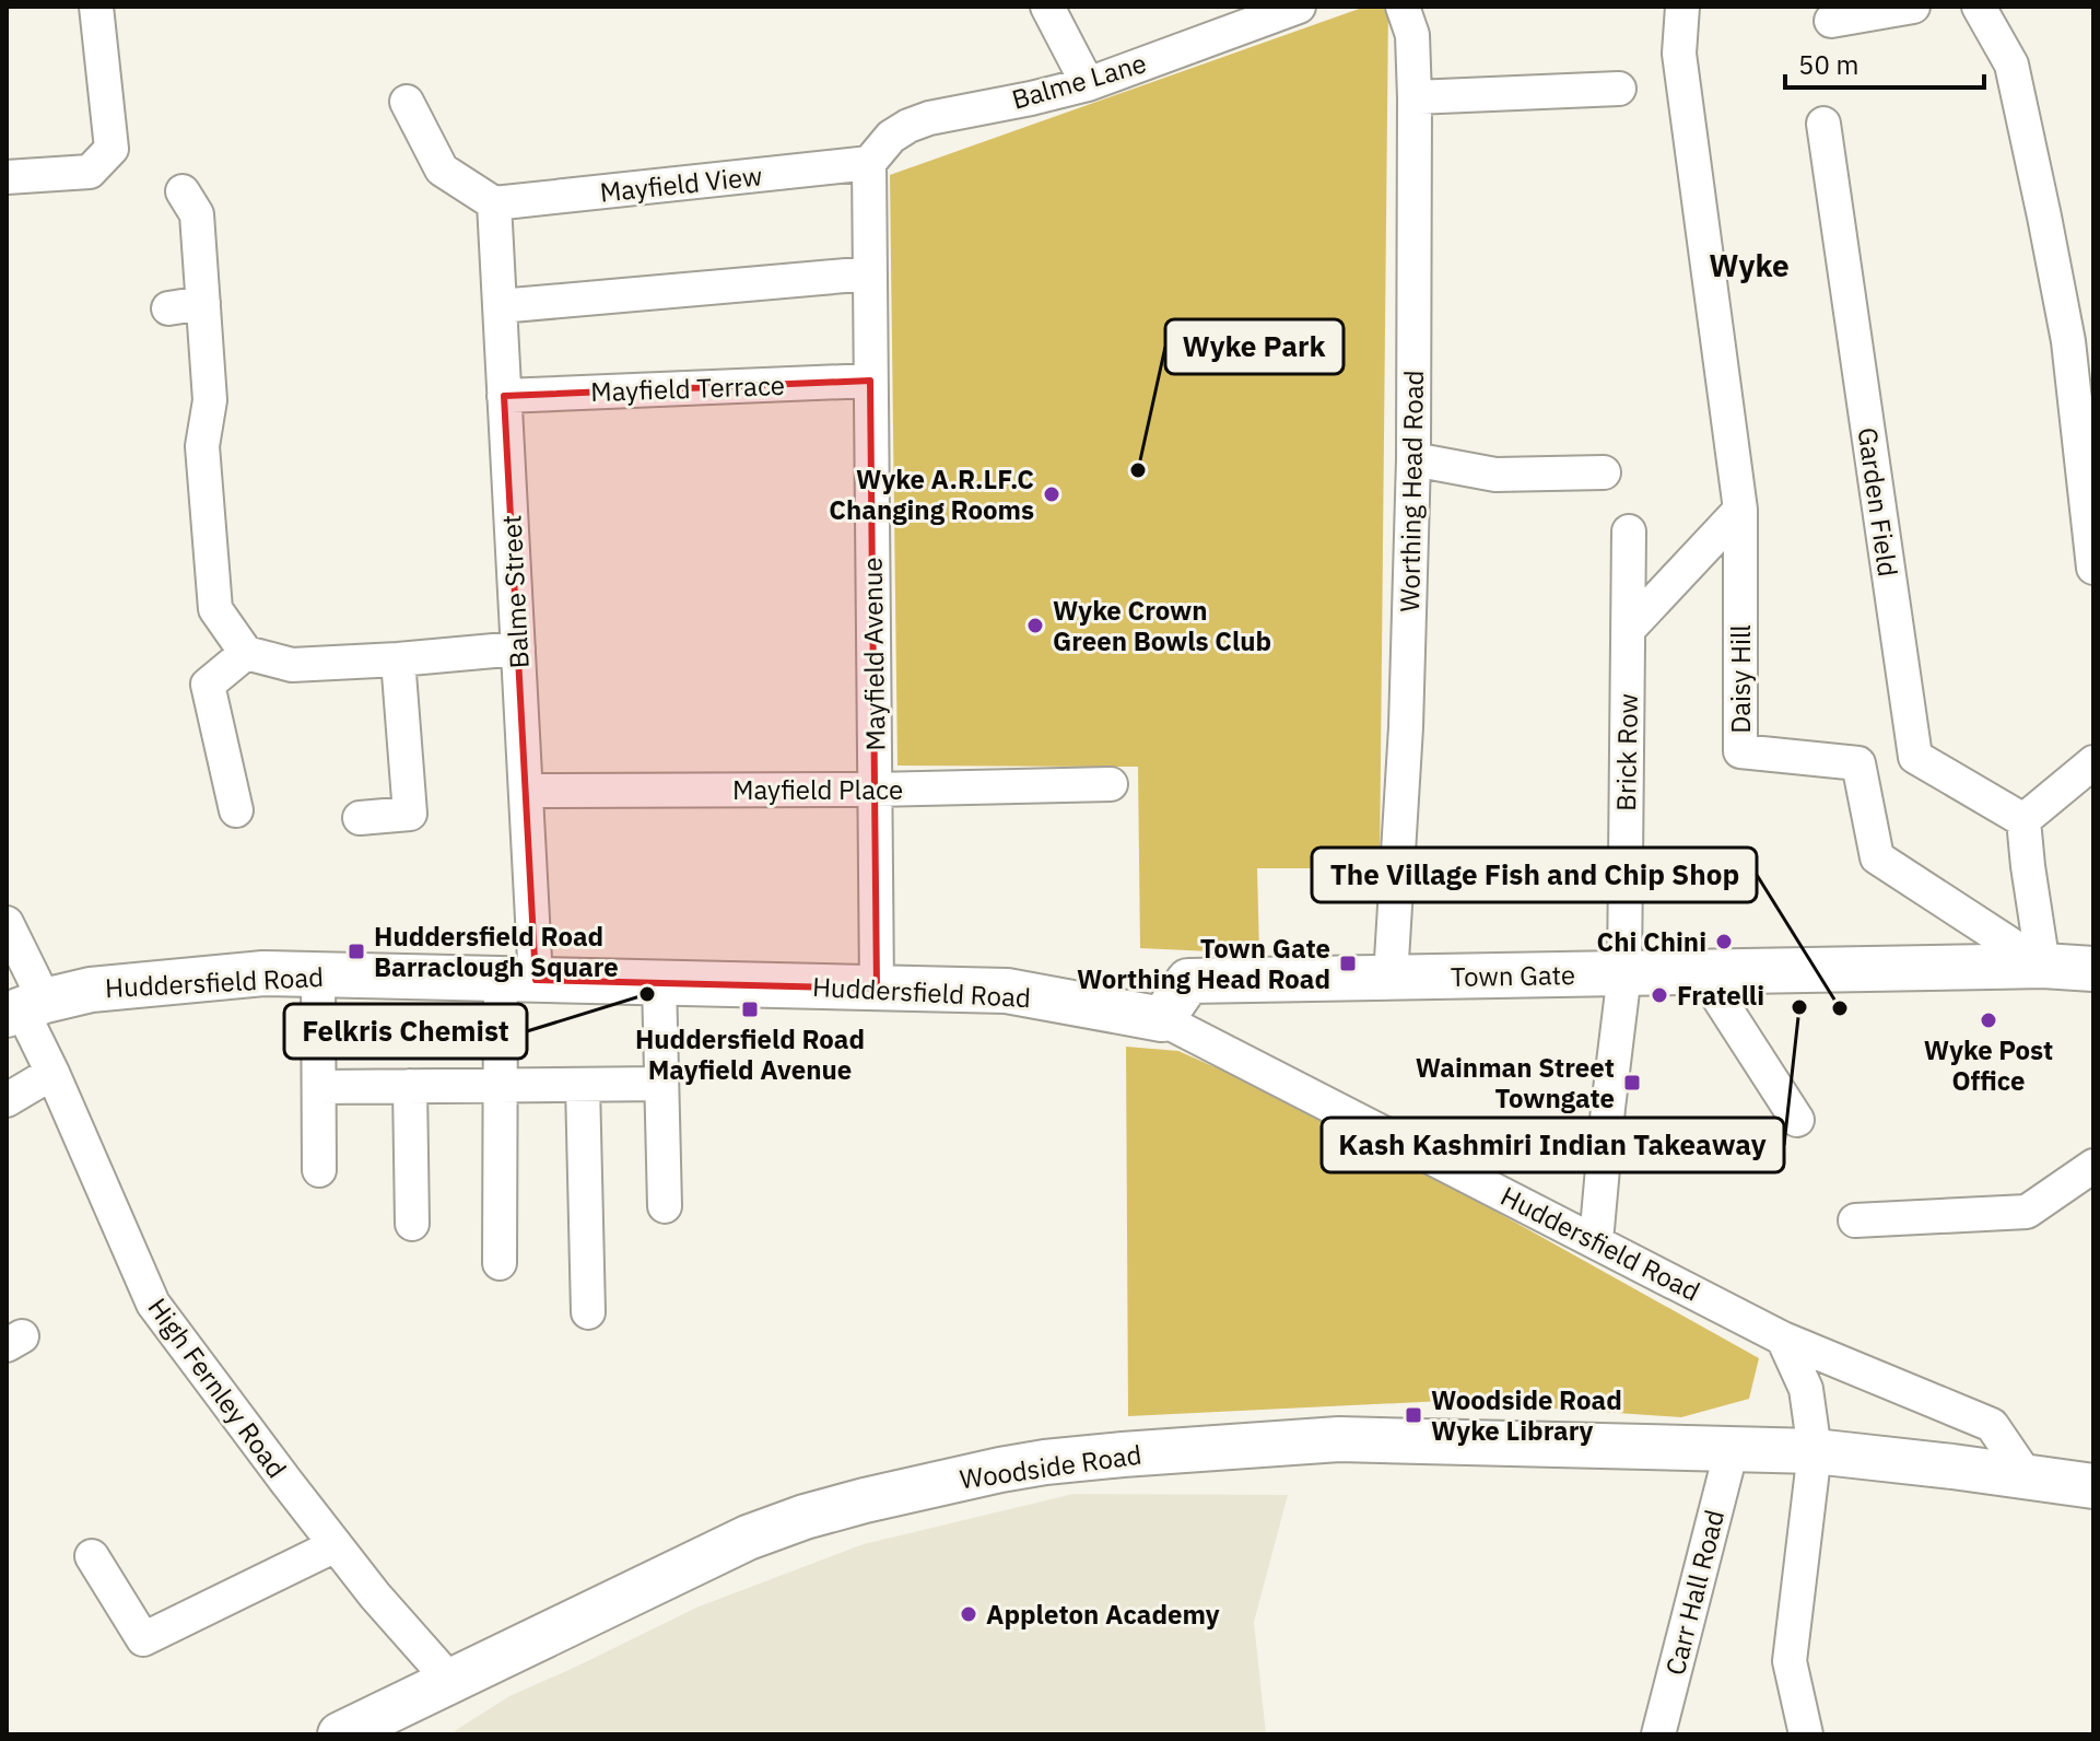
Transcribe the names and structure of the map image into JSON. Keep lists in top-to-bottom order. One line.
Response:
{"streets":{"main road":["Town Gate","Huddersfield Road","Woodside Road"],"street":["Balme Lane","Mayfield View","Mayfield Terrace","Worthing Head Road","Garden Field","Balme Street","Mayfield Avenue","Daisy Hill","Brick Row","Mayfield Place","High Fernley Road","Carr Hall Road"]},"crossings":[["Balme Lane","Mayfield View"],["Balme Lane","Mayfield Avenue"],["Mayfield View","Balme Street"],["Mayfield View","Mayfield Avenue"],["Mayfield Terrace","Balme Street"],["Mayfield Terrace","Mayfield Avenue"],["Worthing Head Road","Town Gate"],["Balme Street","Mayfield Place"],["Balme Street","Huddersfield Road"],["Mayfield Avenue","Mayfield Place"],["Mayfield Avenue","Huddersfield Road"],["Daisy Hill","Town Gate"],["Brick Row","Town Gate"],["Brick Row","Huddersfield Road"],["Town Gate","Huddersfield Road"],["Huddersfield Road","High Fernley Road"],["High Fernley Road","Woodside Road"],["Woodside Road","Carr Hall Road"]],"districts":["Wyke"],"places":{"other":["Wyke Park","Wyke A.R.LF.C Changing Rooms","Wyke Crown Green Bowls Club","Chi Chini","Felkris Chemist","Fratelli","Kash Kashmiri Indian Takeaway","The Village Fish and Chip Shop","Wyke Post Office","Appleton Academy"],"transit":["Huddersfield Road Barraclough Square","Town Gate Worthing Head Road","Huddersfield Road Mayfield Avenue","Wainman Street Towngate","Woodside Road Wyke Library"]},"scale_bar":"50 m"}
